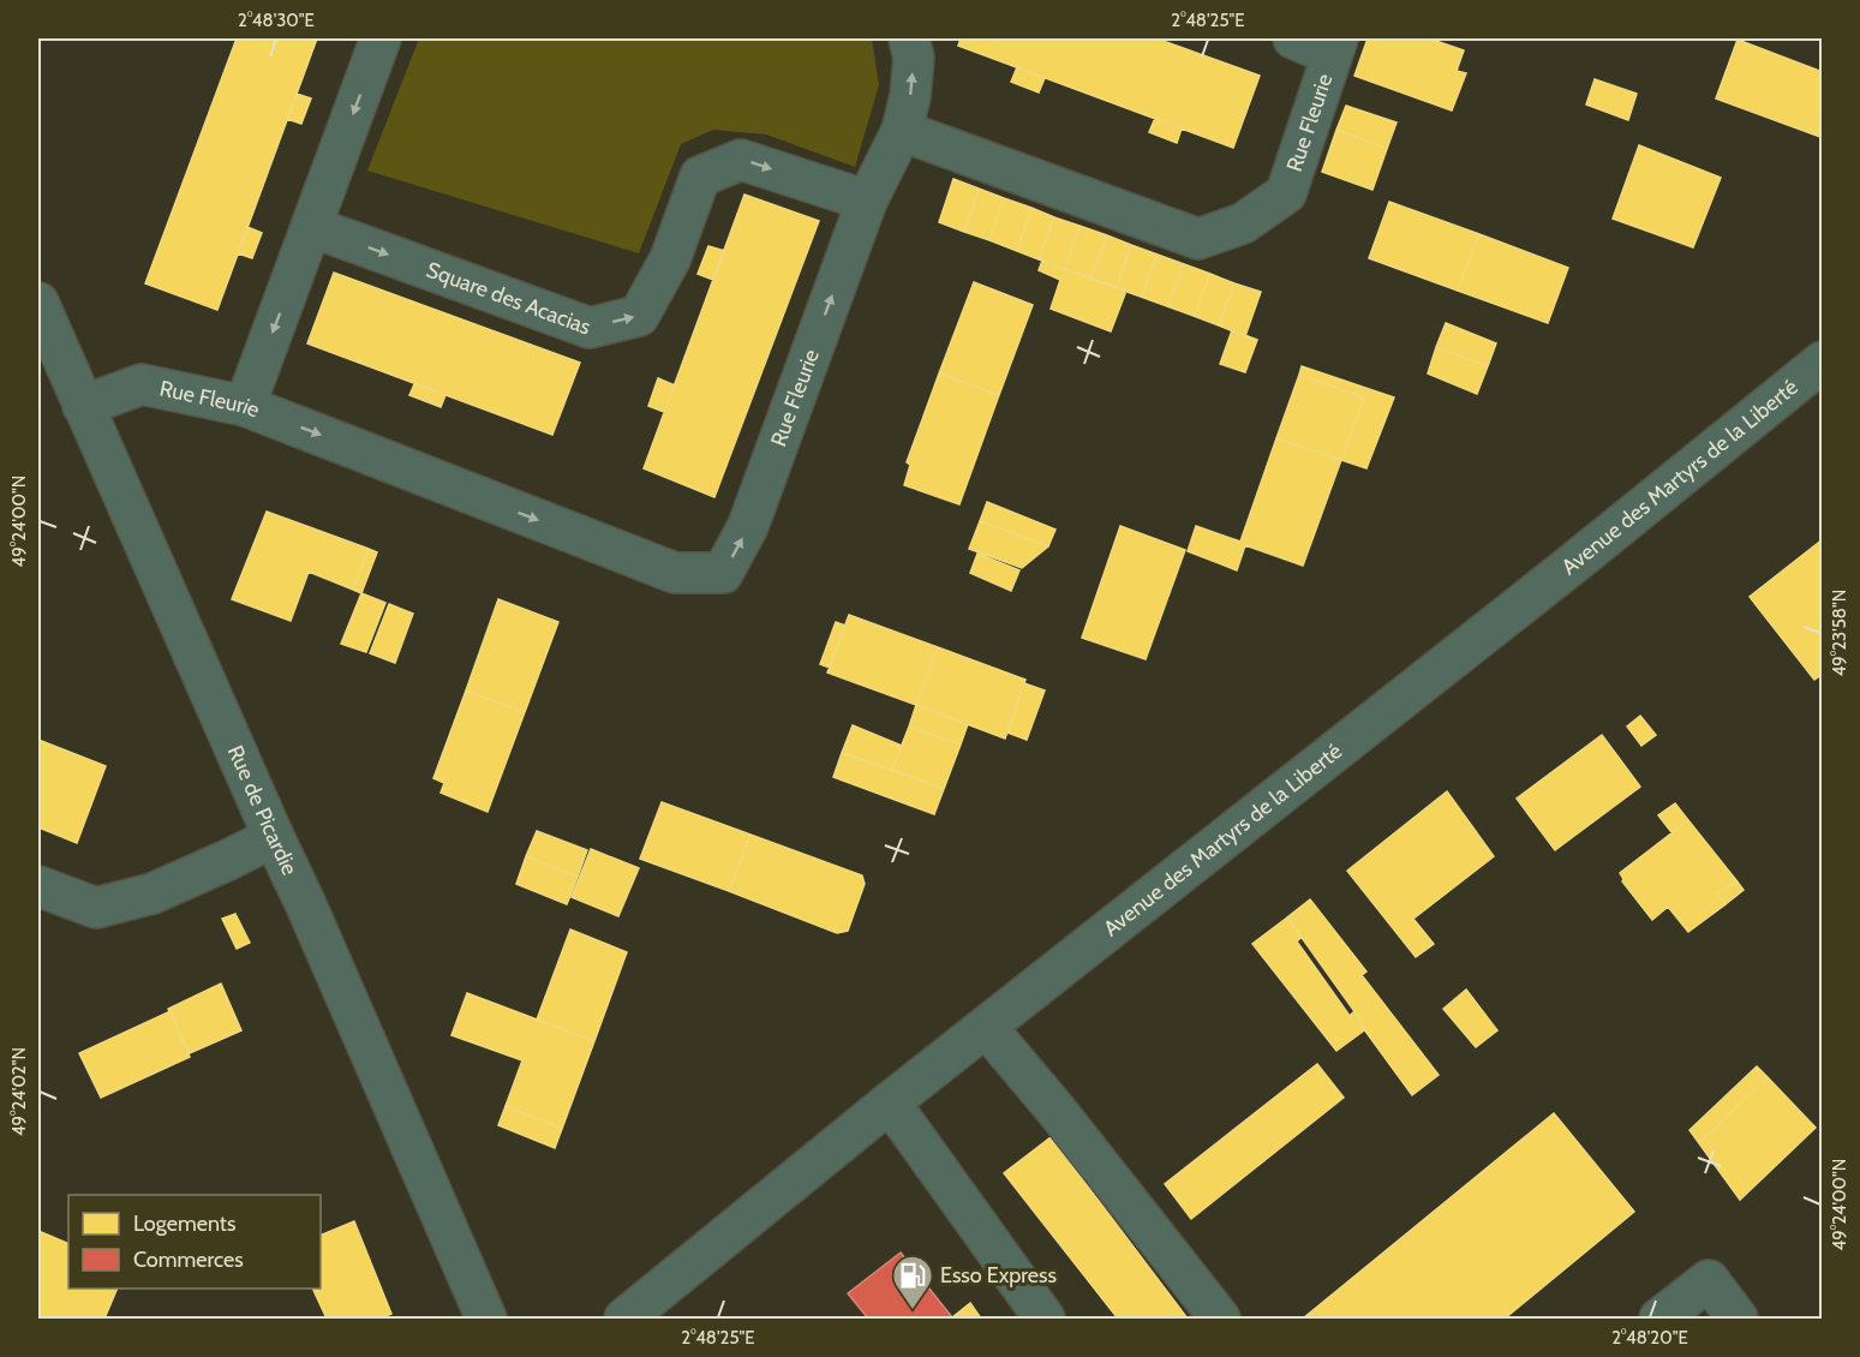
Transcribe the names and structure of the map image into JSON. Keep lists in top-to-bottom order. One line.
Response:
{"streets":{"street":["Rue Fleurie","Square des Acacias","Avenue des Martyrs de la Liberté","Rue de Picardie"]},"crossings":[["Rue Fleurie","Square des Acacias"],["Rue Fleurie","Rue de Picardie"]],"one_way":["Square des Acacias"],"places":{"fuel station":["Esso Express"]},"legend":["Logements","Commerces"],"coordinates":["2°48'30\"E","2°48'25\"E","49°24'00\"N","49°23'58\"N","49°24'02\"N","2°48'20\"E"]}
